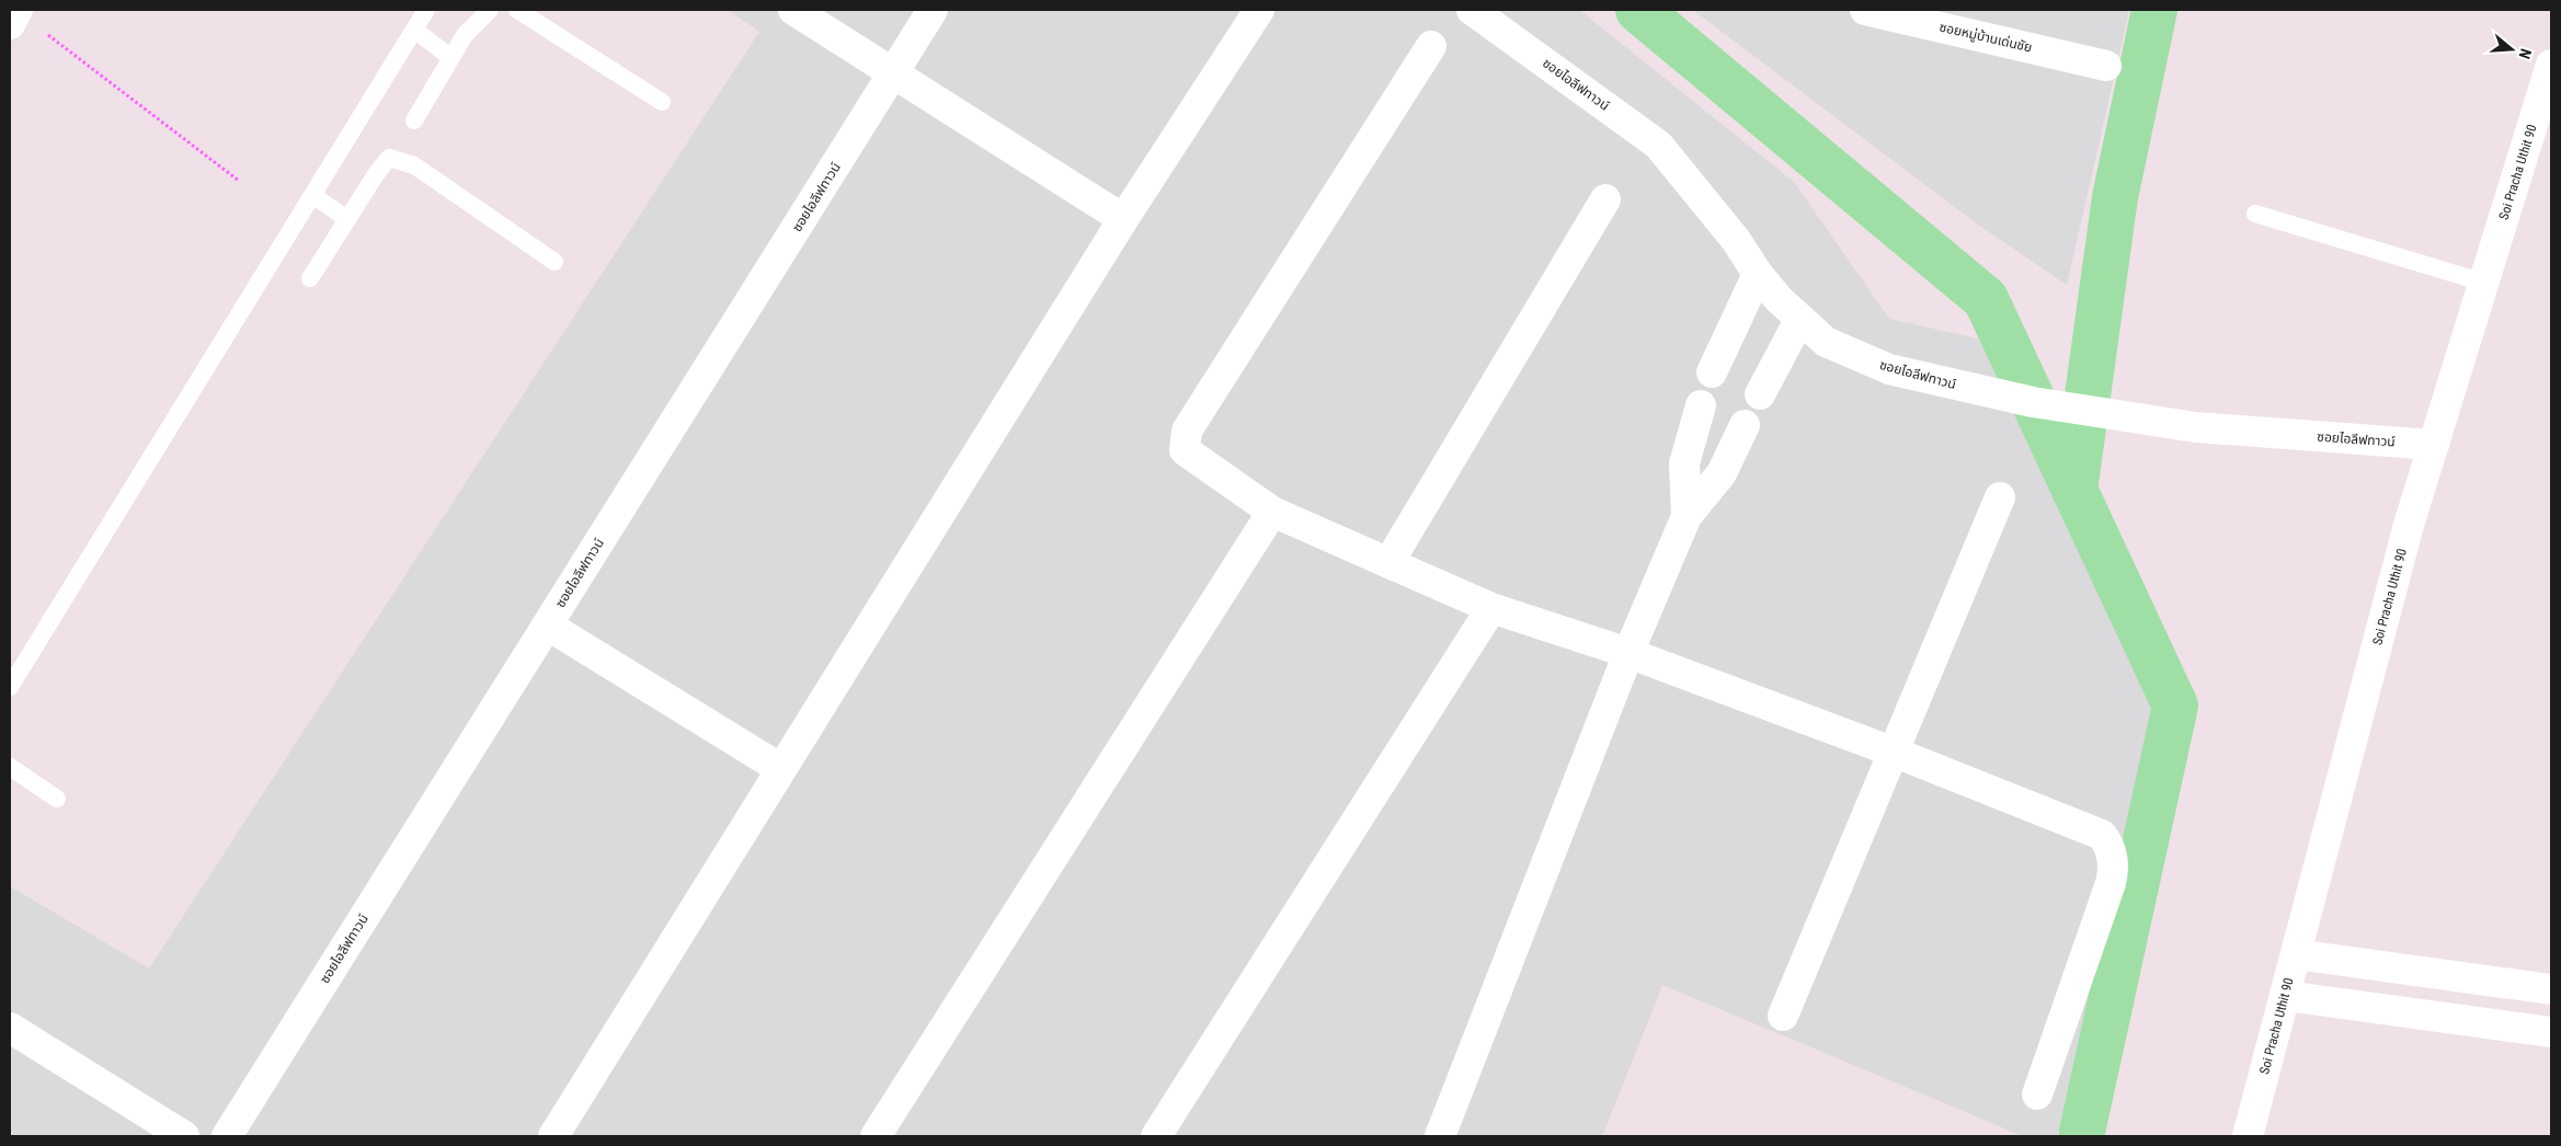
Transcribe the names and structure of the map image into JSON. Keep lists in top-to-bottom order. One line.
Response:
{"streets":{"street":["ซอยหมู่บ้านเด่นชัย","ซอยไอลีฟทาวน์","Soi Pracha Uthit 90"]},"crossings":[["ซอยไอลีฟทาวน์","Soi Pracha Uthit 90"]],"north":"right"}
